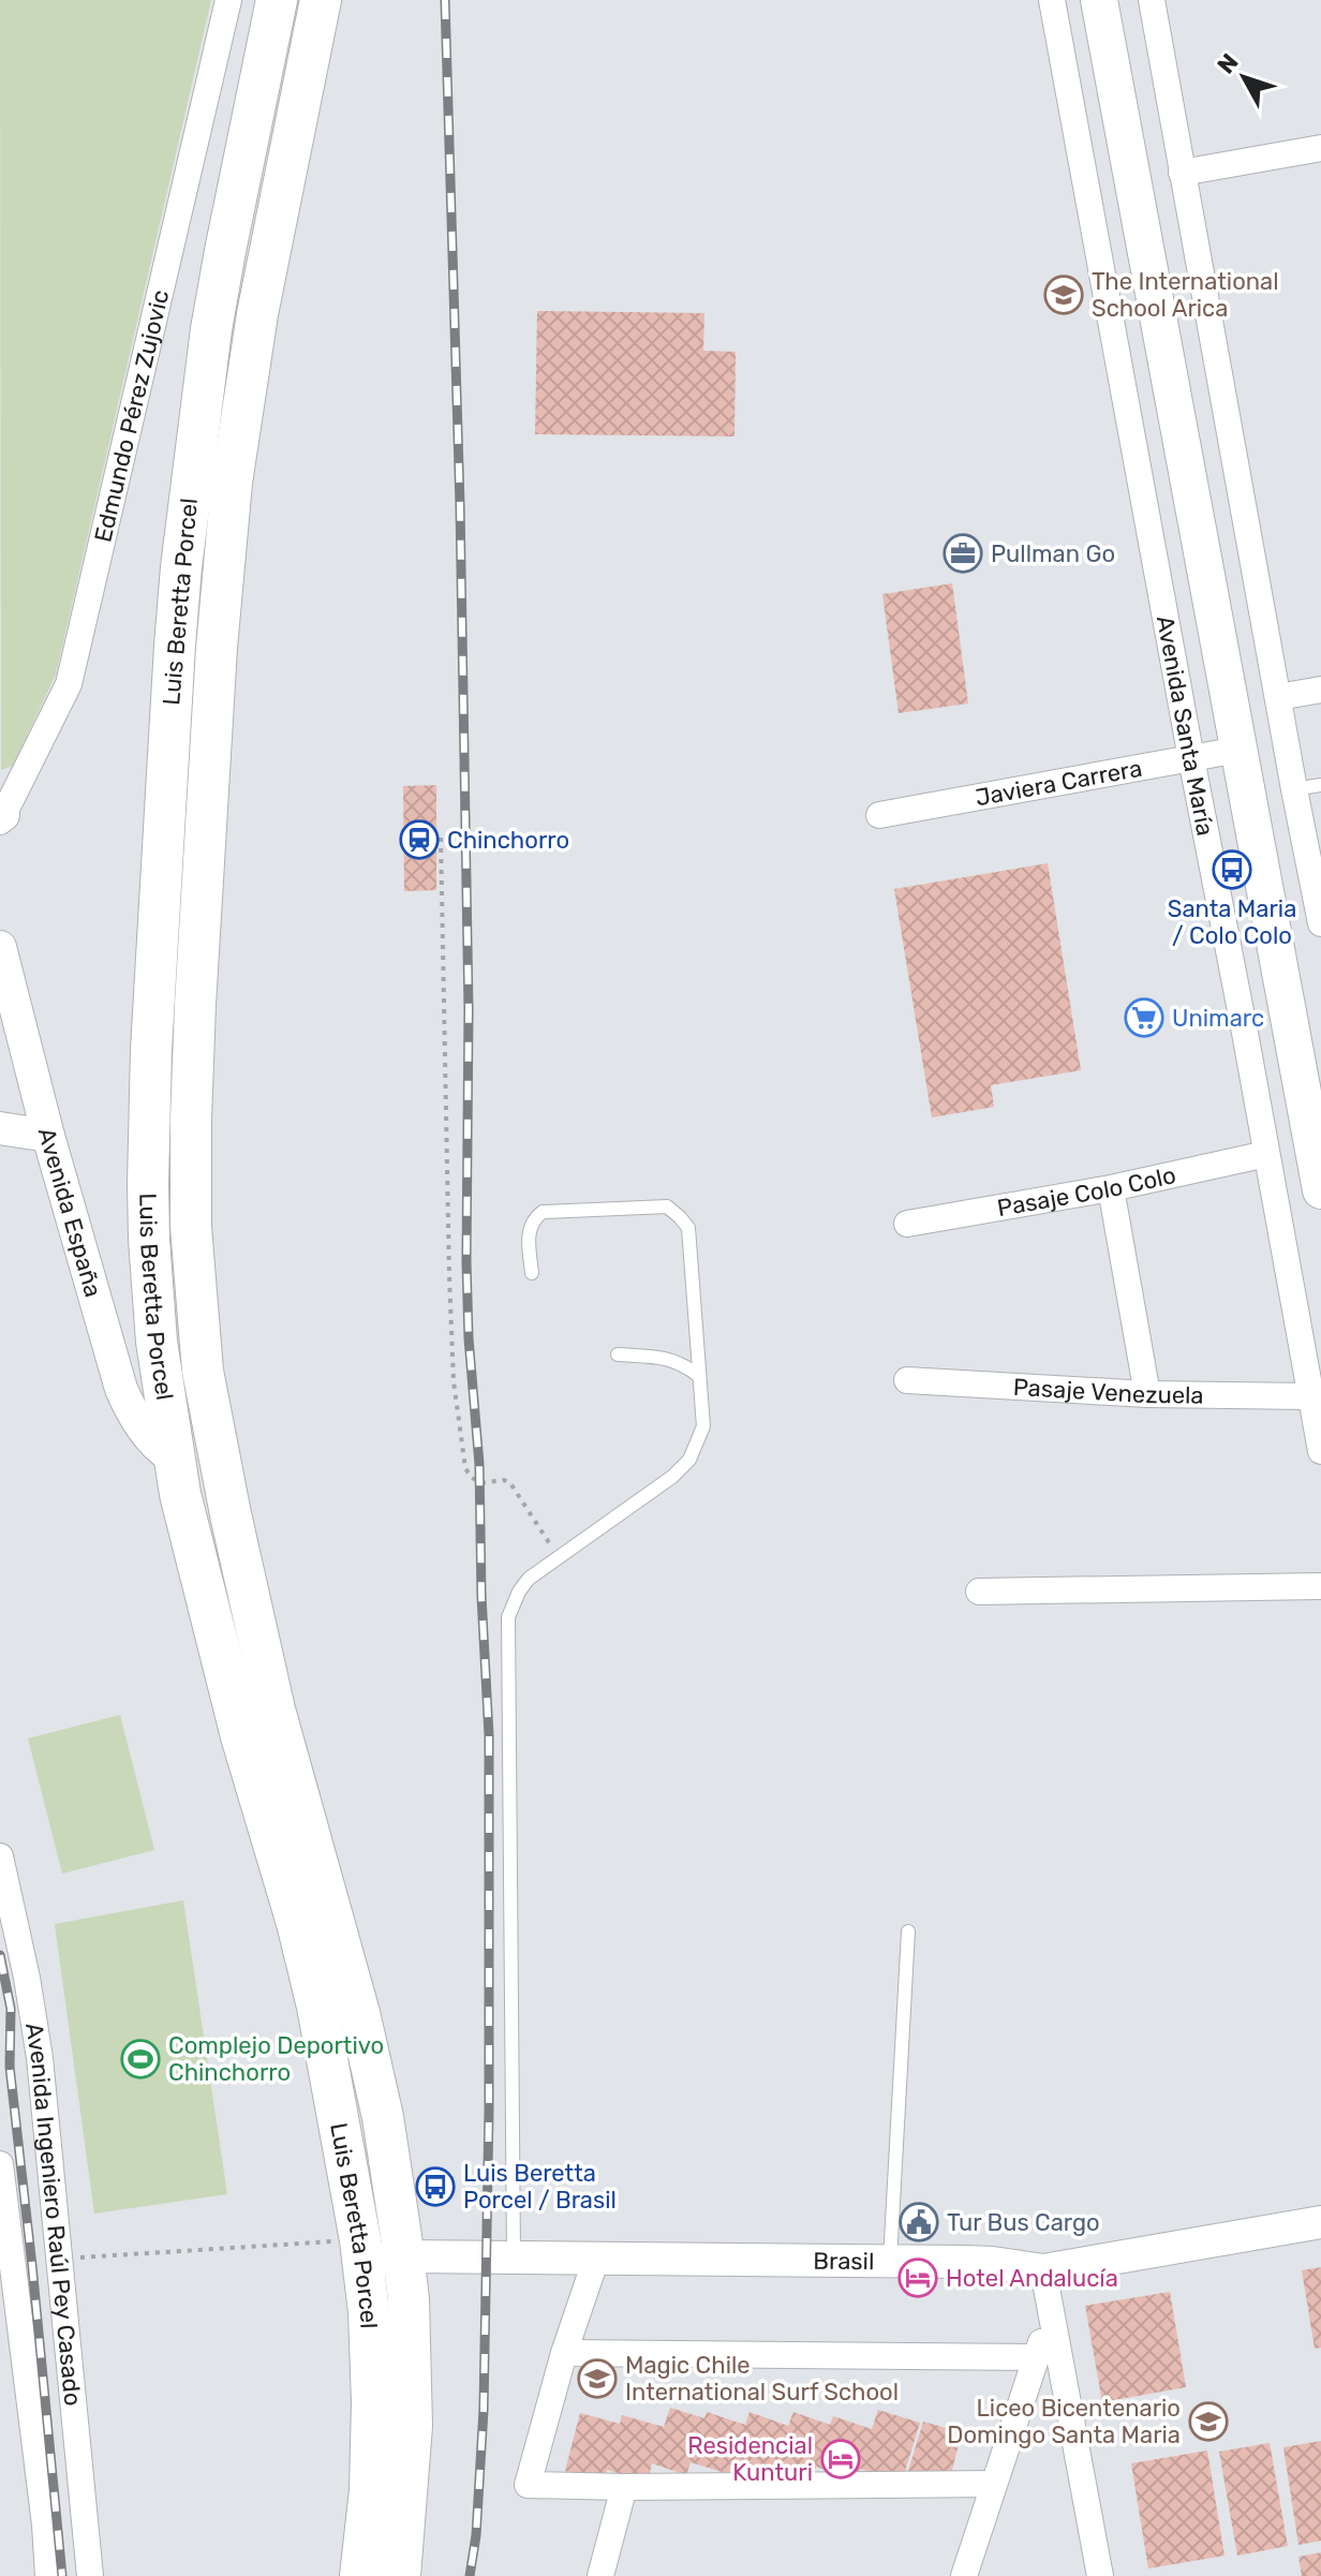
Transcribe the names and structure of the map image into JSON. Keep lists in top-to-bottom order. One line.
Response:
{"streets":{"main road":["Luis Beretta Porcel","Avenida Santa María"],"street":["Edmundo Pérez Zujovic","Javiera Carrera","Pasaje Colo Colo","Avenida España","Pasaje Venezuela","Avenida Ingeniero Raúl Pey Casado","Brasil"]},"crossings":[["Luis Beretta Porcel","Avenida España"],["Luis Beretta Porcel","Brasil"],["Avenida Santa María","Javiera Carrera"],["Avenida Santa María","Pasaje Colo Colo"],["Avenida Santa María","Pasaje Venezuela"]],"places":{"school or university":["The International School Arica","Magic Chile International Surf School","Liceo Bicentenario Domingo Santa Maria"],"office":["Pullman Go"],"station":["Chinchorro"],"bus stop":["Santa Maria / Colo Colo","Luis Beretta Porcel / Brasil"],"supermarket":["Unimarc"],"sports":["Complejo Deportivo Chinchorro"],"public building":["Tur Bus Cargo"],"hotel":["Hotel Andalucía","Residencial Kunturi"]},"north":"top left"}
